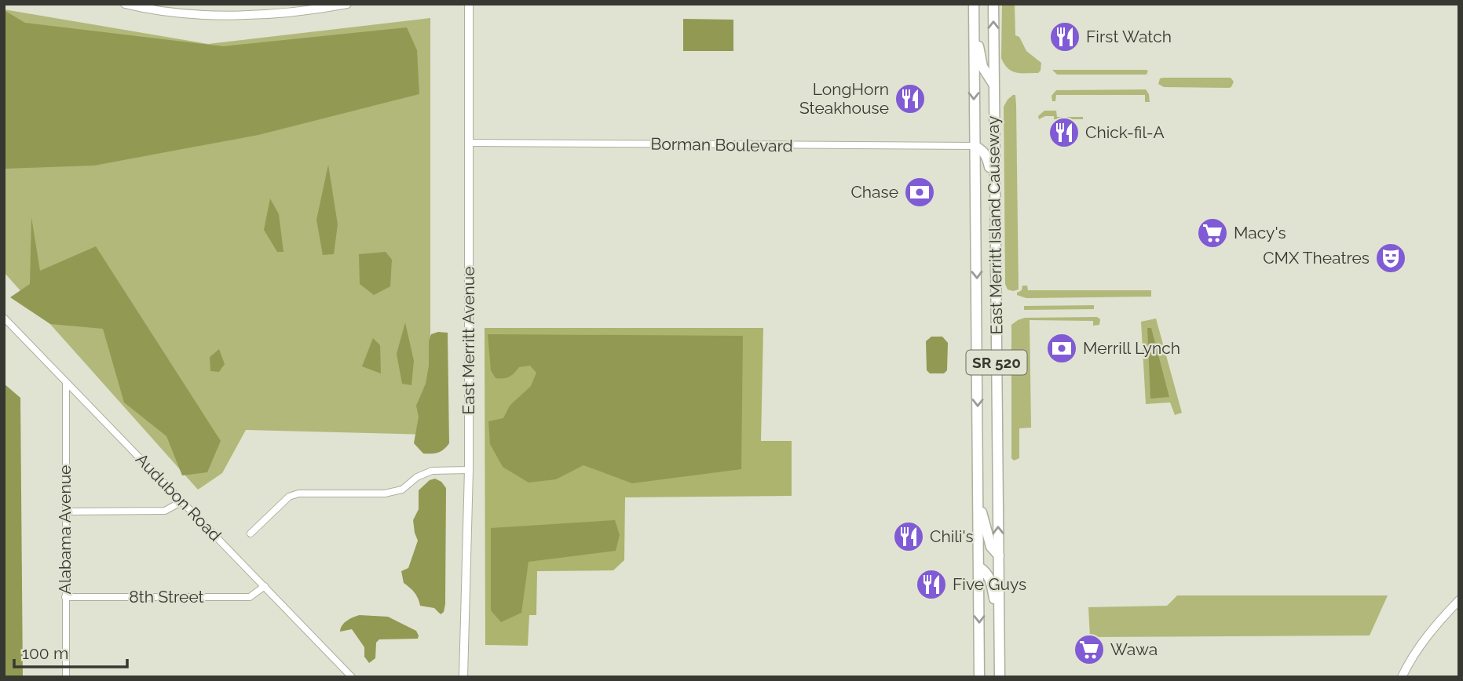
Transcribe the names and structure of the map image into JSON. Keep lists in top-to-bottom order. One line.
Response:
{"streets":{"main road":["East Merritt Island Causeway","SR 520"],"street":["Borman Boulevard","East Merritt Avenue","Audubon Road","Alabama Avenue","8th Street"]},"crossings":[["Borman Boulevard","East Merritt Island Causeway"],["Borman Boulevard","East Merritt Avenue"],["Audubon Road","Alabama Avenue"],["Audubon Road","8th Street"],["Alabama Avenue","8th Street"]],"places":{"restaurant":["First Watch","LongHorn Steakhouse","Chick-fil-A","Chili's","Five Guys"],"bank":["Chase","Merrill Lynch"],"supermarket":["Macy's","Wawa"],"theatre":["CMX Theatres"]},"scale_bar":"100 m"}
